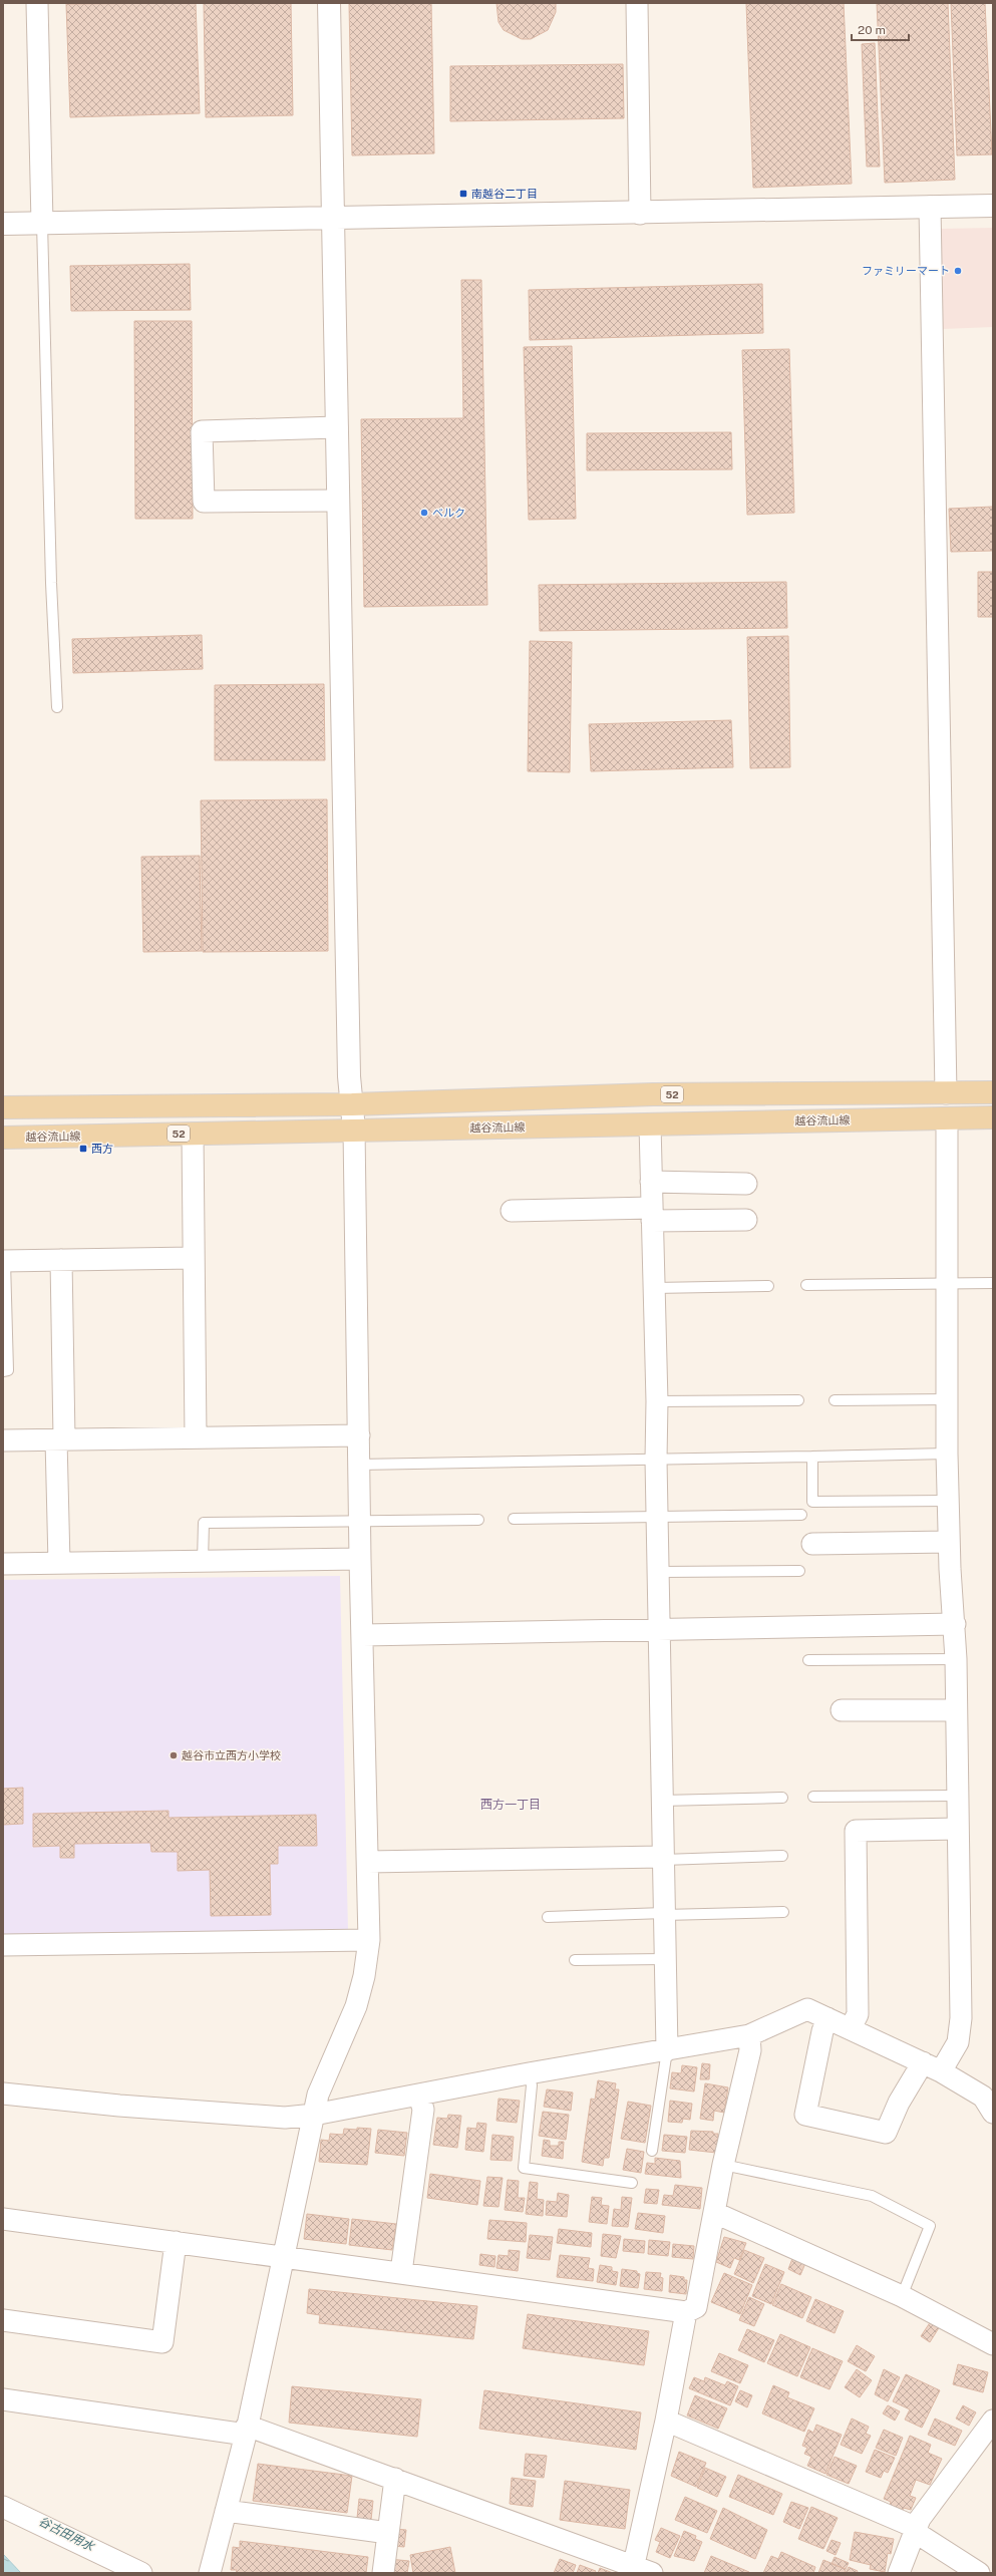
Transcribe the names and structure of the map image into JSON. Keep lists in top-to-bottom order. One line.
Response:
{"streets":{"main road":["52","越谷流山線"]},"districts":["西方一丁目"],"water":["谷古田用水"],"places":{"transit":["南越谷二丁目","西方"],"other":["ファミリーマート","ベルク","越谷市立西方小学校"]},"scale_bar":"20 m"}
